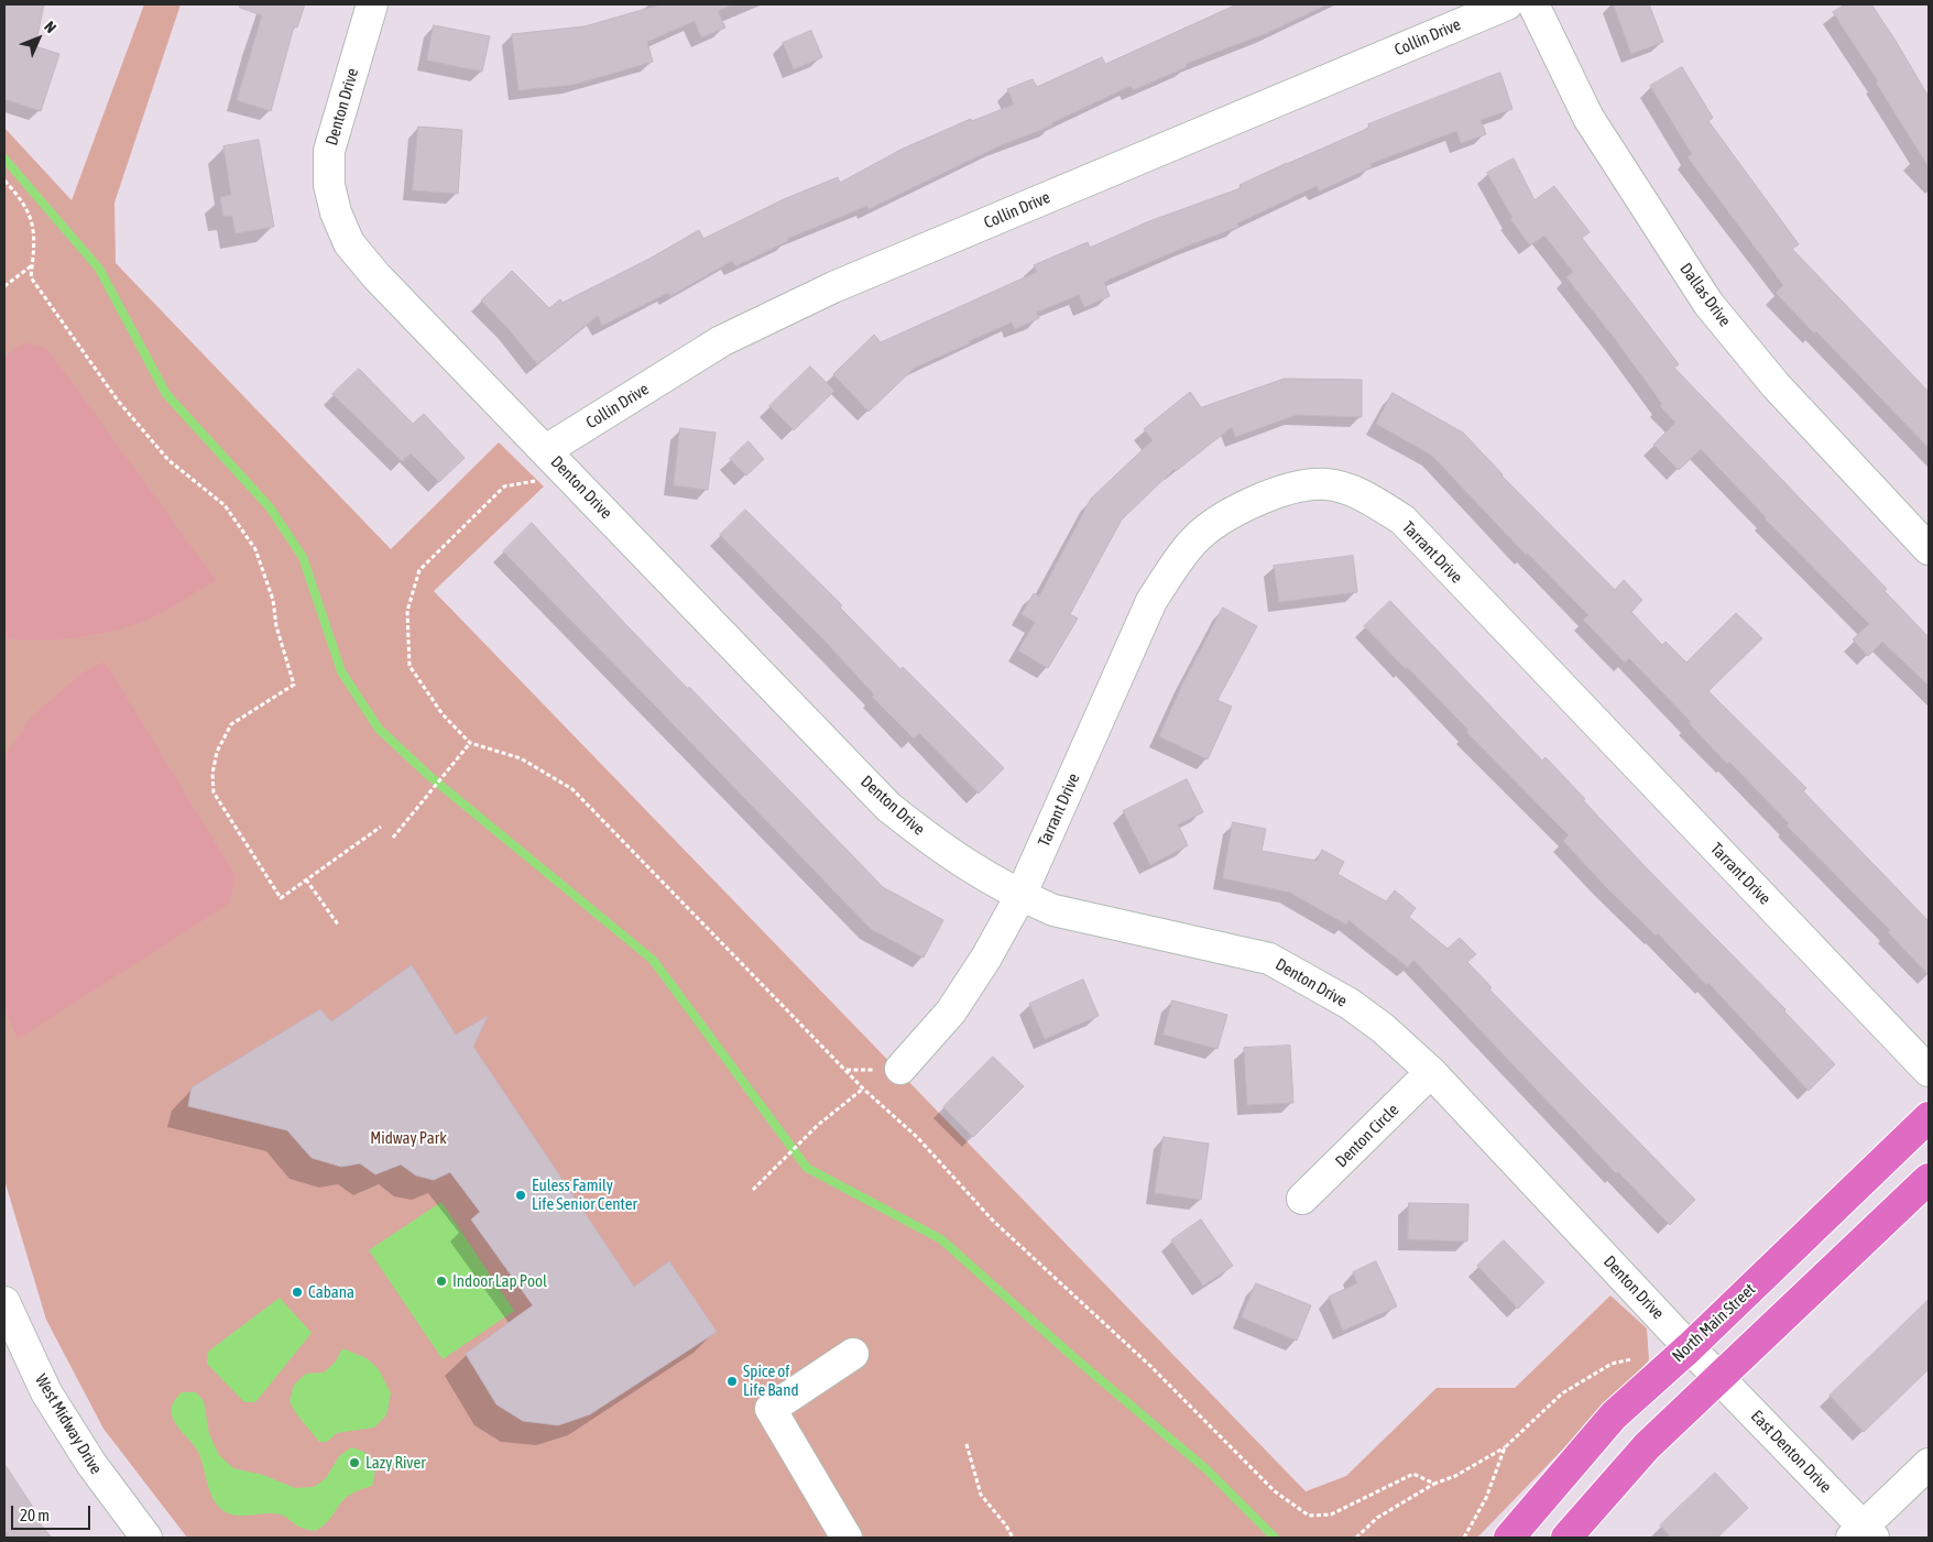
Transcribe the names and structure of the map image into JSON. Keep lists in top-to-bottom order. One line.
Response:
{"streets":{"main road":["North Main Street"],"street":["Collin Drive","Denton Drive","Dallas Drive","Tarrant Drive","Denton Circle","West Midway Drive","East Denton Drive"]},"crossings":[["Collin Drive","Denton Drive"],["Denton Drive","Tarrant Drive"],["Denton Drive","Denton Circle"],["Denton Drive","North Main Street"],["Denton Drive","East Denton Drive"]],"parks":["Midway Park"],"places":["Euless Family Life Senior Center","Indoor Lap Pool","Cabana","Spice of Life Band","Lazy River"],"scale_bar":"20 m","north":"top right"}
